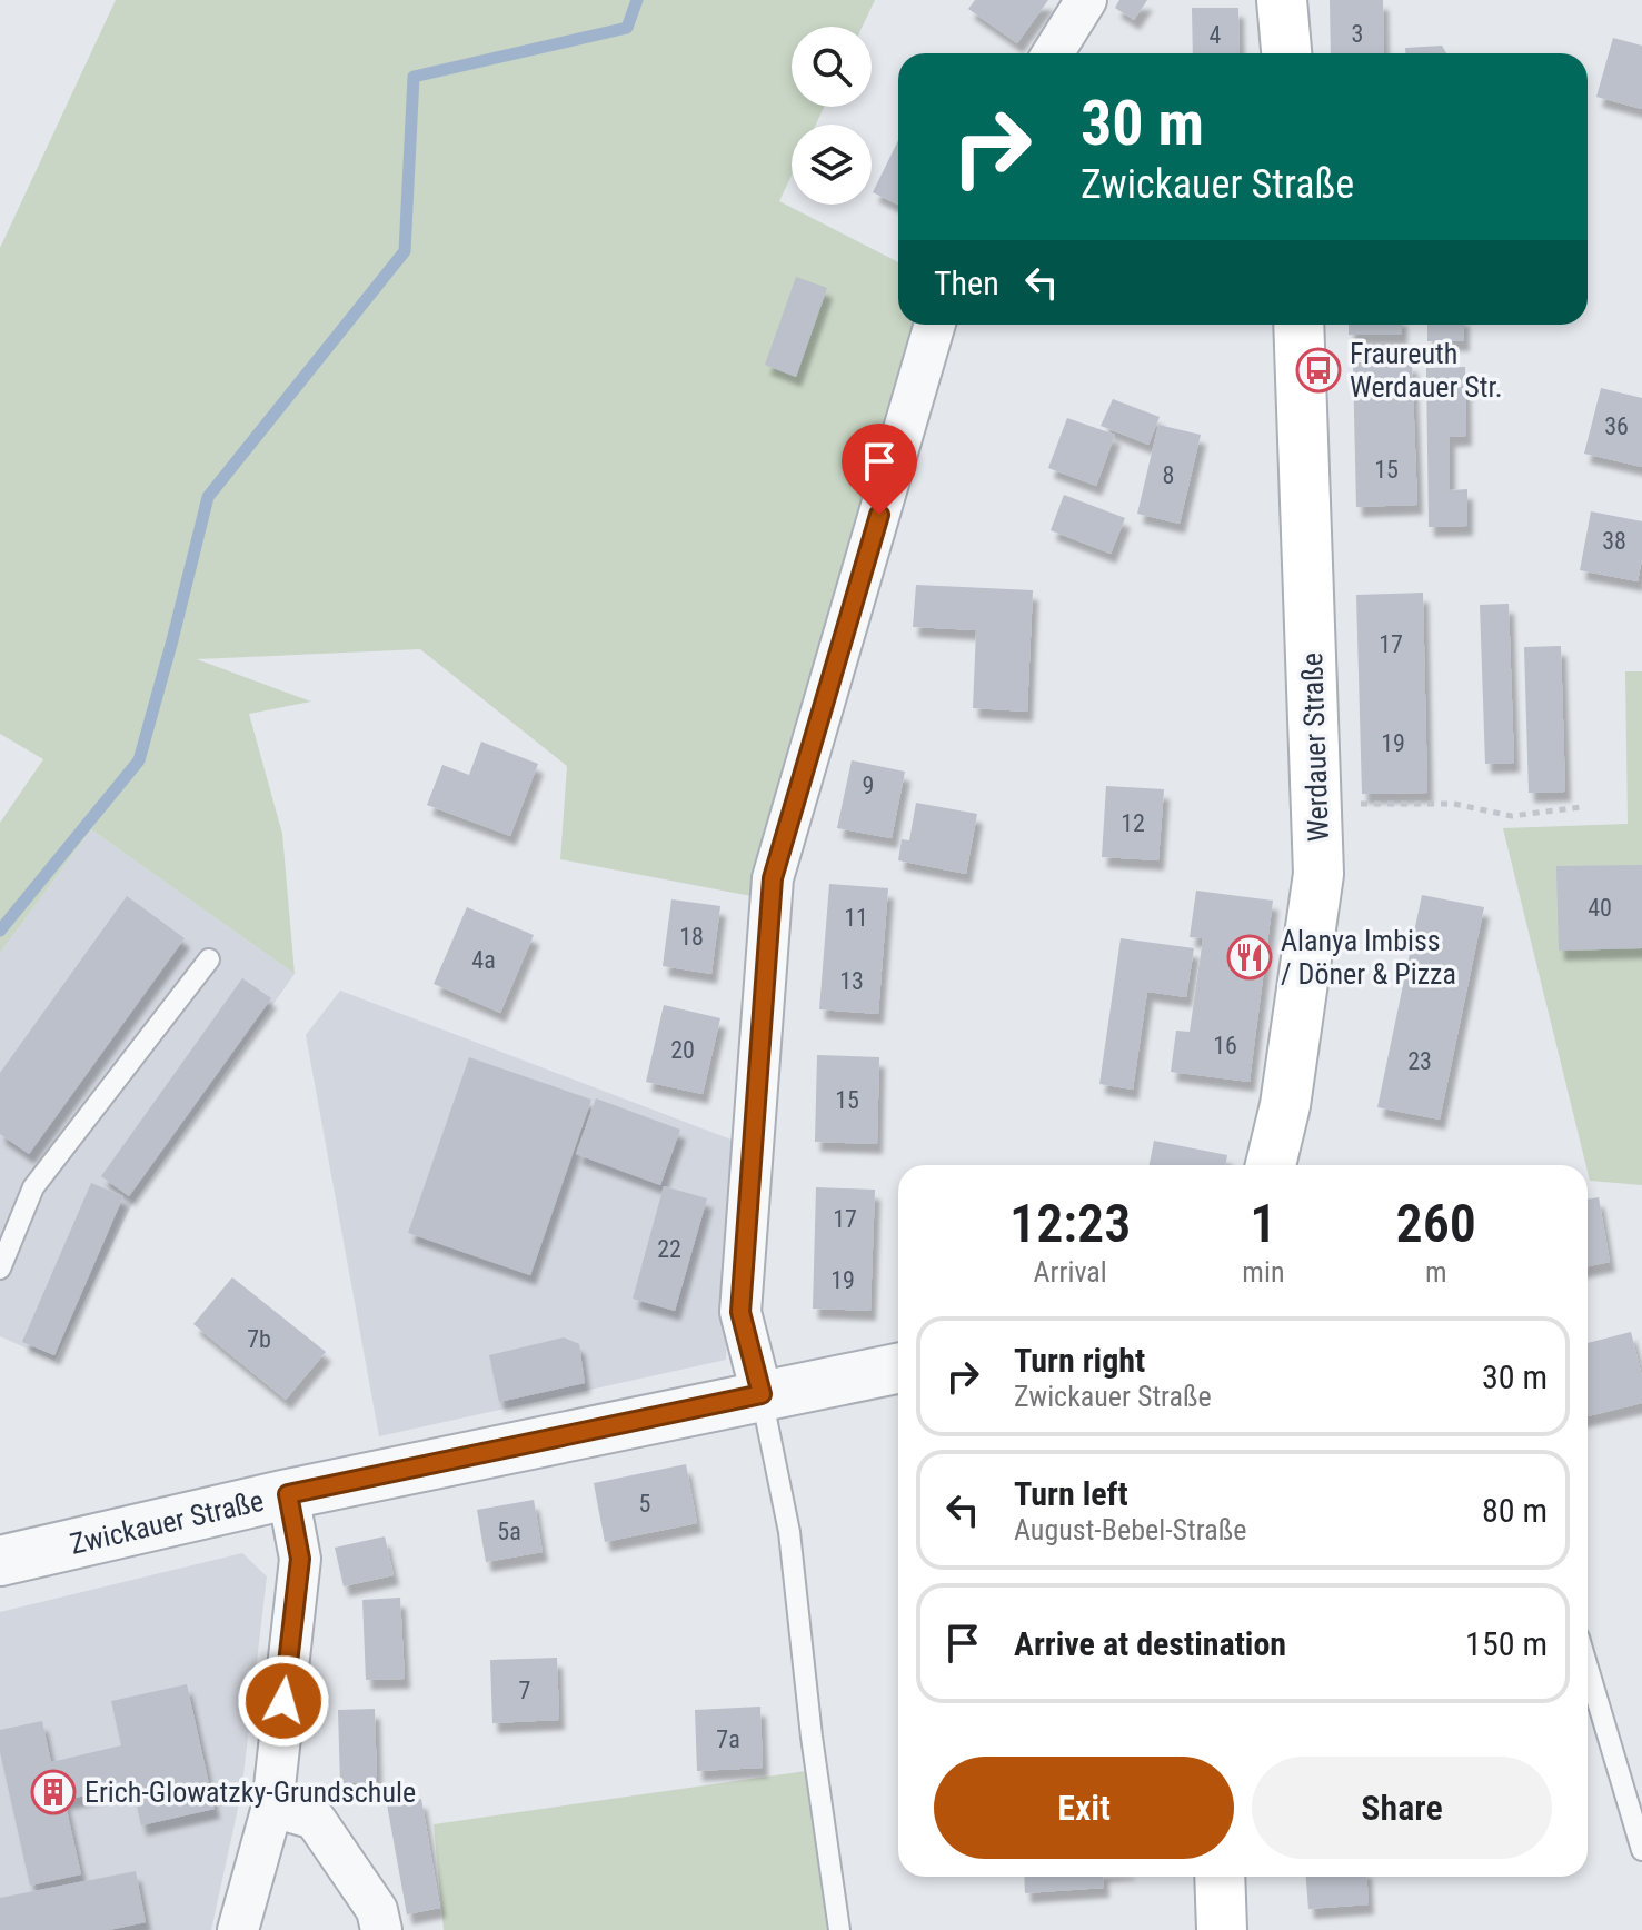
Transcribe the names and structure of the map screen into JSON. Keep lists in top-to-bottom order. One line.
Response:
{"streets":{"main road":["Werdauer Straße"],"street":["Zwickauer Straße"]},"places":{"bus stop":["Fraureuth Werdauer Str."],"restaurant":["Alanya Imbiss / Döner & Pizza"],"building":["Erich-Glowatzky-Grundschule"]},"house_numbers":["3","4","36","15","8","38","17","19","9","12","40","11","18","4a","13","16","20","23","15","17","22","19","7b","5","5a","7","7a"],"page":{"turn":["30 m","Zwickauer Straße"],"then":"Then","eta":["12:23","Arrival","1","min","260","m"],"list":[{"name":"Turn right","note":"Zwickauer Straße","value":"30 m"},{"name":"Turn left","note":"August-Bebel-Straße","value":"80 m"},{"name":"Arrive at destination","value":"150 m"}],"buttons":["Exit","Share"]}}
